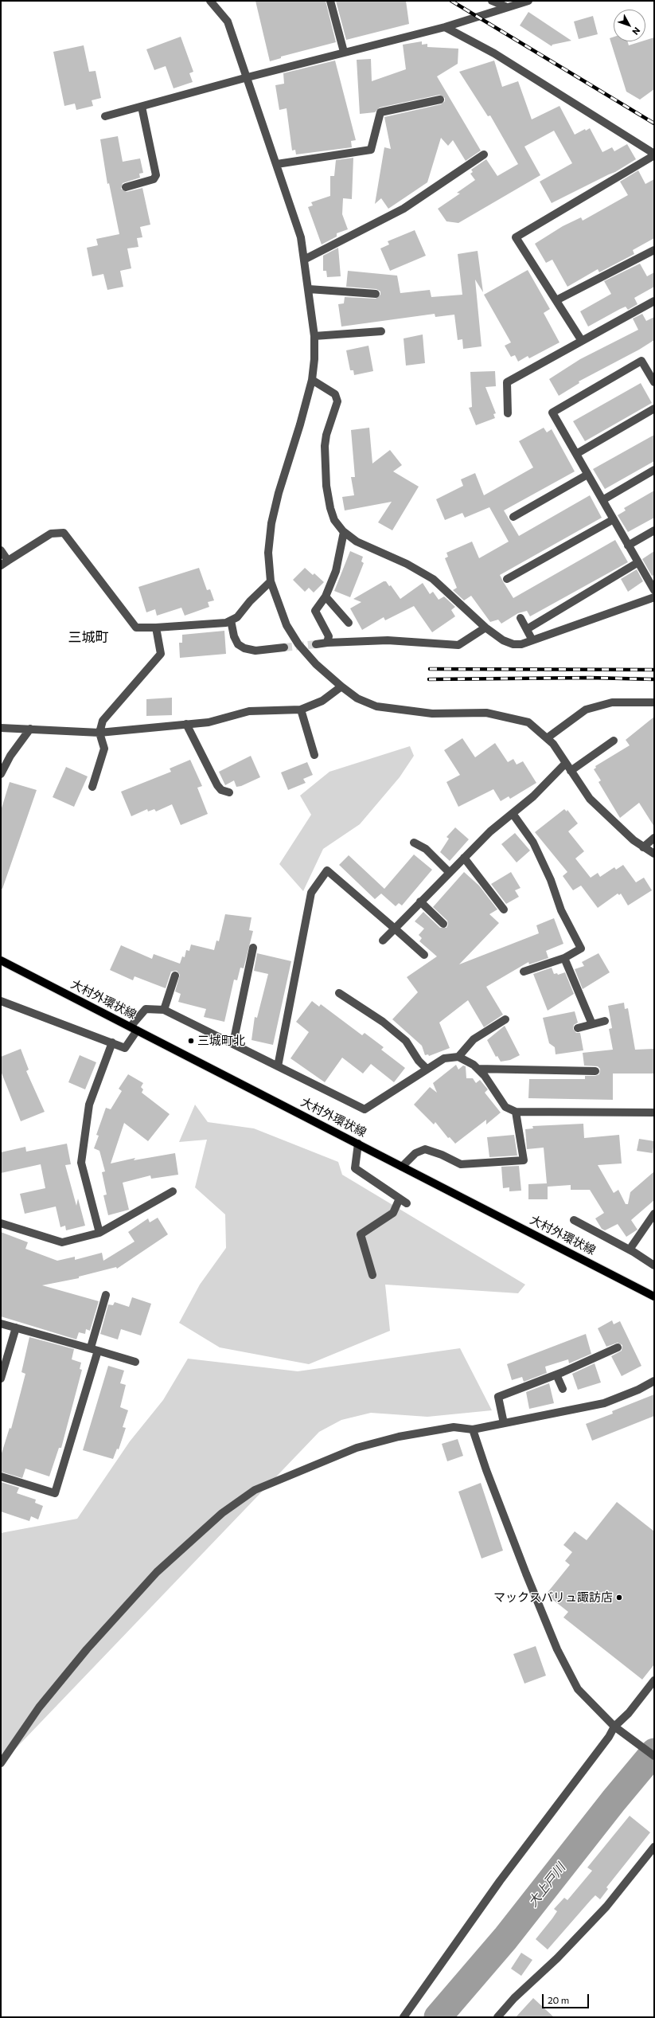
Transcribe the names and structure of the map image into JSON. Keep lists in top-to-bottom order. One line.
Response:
{"streets":{"main road":["大村外環状線"]},"districts":["三城町"],"water":["大上戸川"],"places":["三城町北","マックスバリュ諏訪店"],"scale_bar":"20 m","north":"bottom right"}
